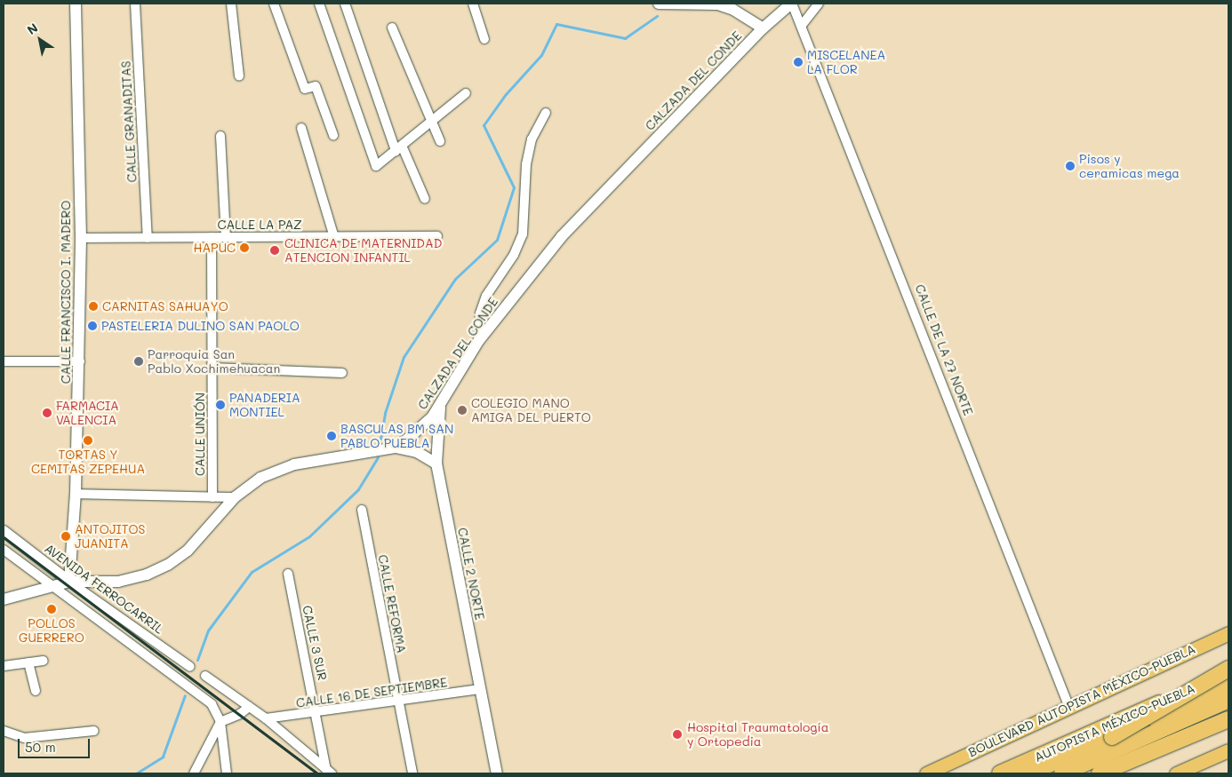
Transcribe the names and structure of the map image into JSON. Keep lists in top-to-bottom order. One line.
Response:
{"streets":{"highway":["AUTOPISTA MÉXICO-PUEBLA"],"main road":["BOULEVARD AUTOPISTA MÉXICO-PUEBLA"],"street":["CALZADA DEL CONDE","CALLE GRANADITAS","CALLE LA PAZ","CALLE FRANCISCO I. MADERO","CALLE DE LA 27 NORTE","CALLE UNIÓN","CALLE 2 NORTE","AVENIDA FERROCARRIL","CALLE REFORMA","CALLE 3 SUR","CALLE 16 DE SEPTIEMBRE"]},"crossings":[["CALZADA DEL CONDE","CALLE FRANCISCO I. MADERO"],["CALZADA DEL CONDE","CALLE DE LA 27 NORTE"],["CALZADA DEL CONDE","CALLE 2 NORTE"],["CALZADA DEL CONDE","AVENIDA FERROCARRIL"],["CALLE GRANADITAS","CALLE LA PAZ"],["CALLE LA PAZ","CALLE FRANCISCO I. MADERO"],["CALLE LA PAZ","CALLE UNIÓN"],["CALLE FRANCISCO I. MADERO","AVENIDA FERROCARRIL"],["CALLE DE LA 27 NORTE","BOULEVARD AUTOPISTA MÉXICO-PUEBLA"],["CALLE 2 NORTE","CALLE 16 DE SEPTIEMBRE"],["CALLE REFORMA","CALLE 16 DE SEPTIEMBRE"],["CALLE 3 SUR","CALLE 16 DE SEPTIEMBRE"]],"places":["MISCELANEA LA FLOR","Pisos y ceramicas mega","HAPUC","CLINICA DE MATERNIDAD ATENCION INFANTIL","CARNITAS SAHUAYO","PASTELERIA DULINO SAN PAOLO","Parroquia San Pablo Xochimehuacan","PANADERIA MONTIEL","COLEGIO MANO AMIGA DEL PUERTO","FARMACIA VALENCIA","BASCULAS BM SAN PABLO PUEBLA","TORTAS Y CEMITAS ZEPEHUA","ANTOJITOS JUANITA","POLLOS GUERRERO","Hospital Traumatología y Ortopedia"],"scale_bar":"50 m","north":"top left"}
